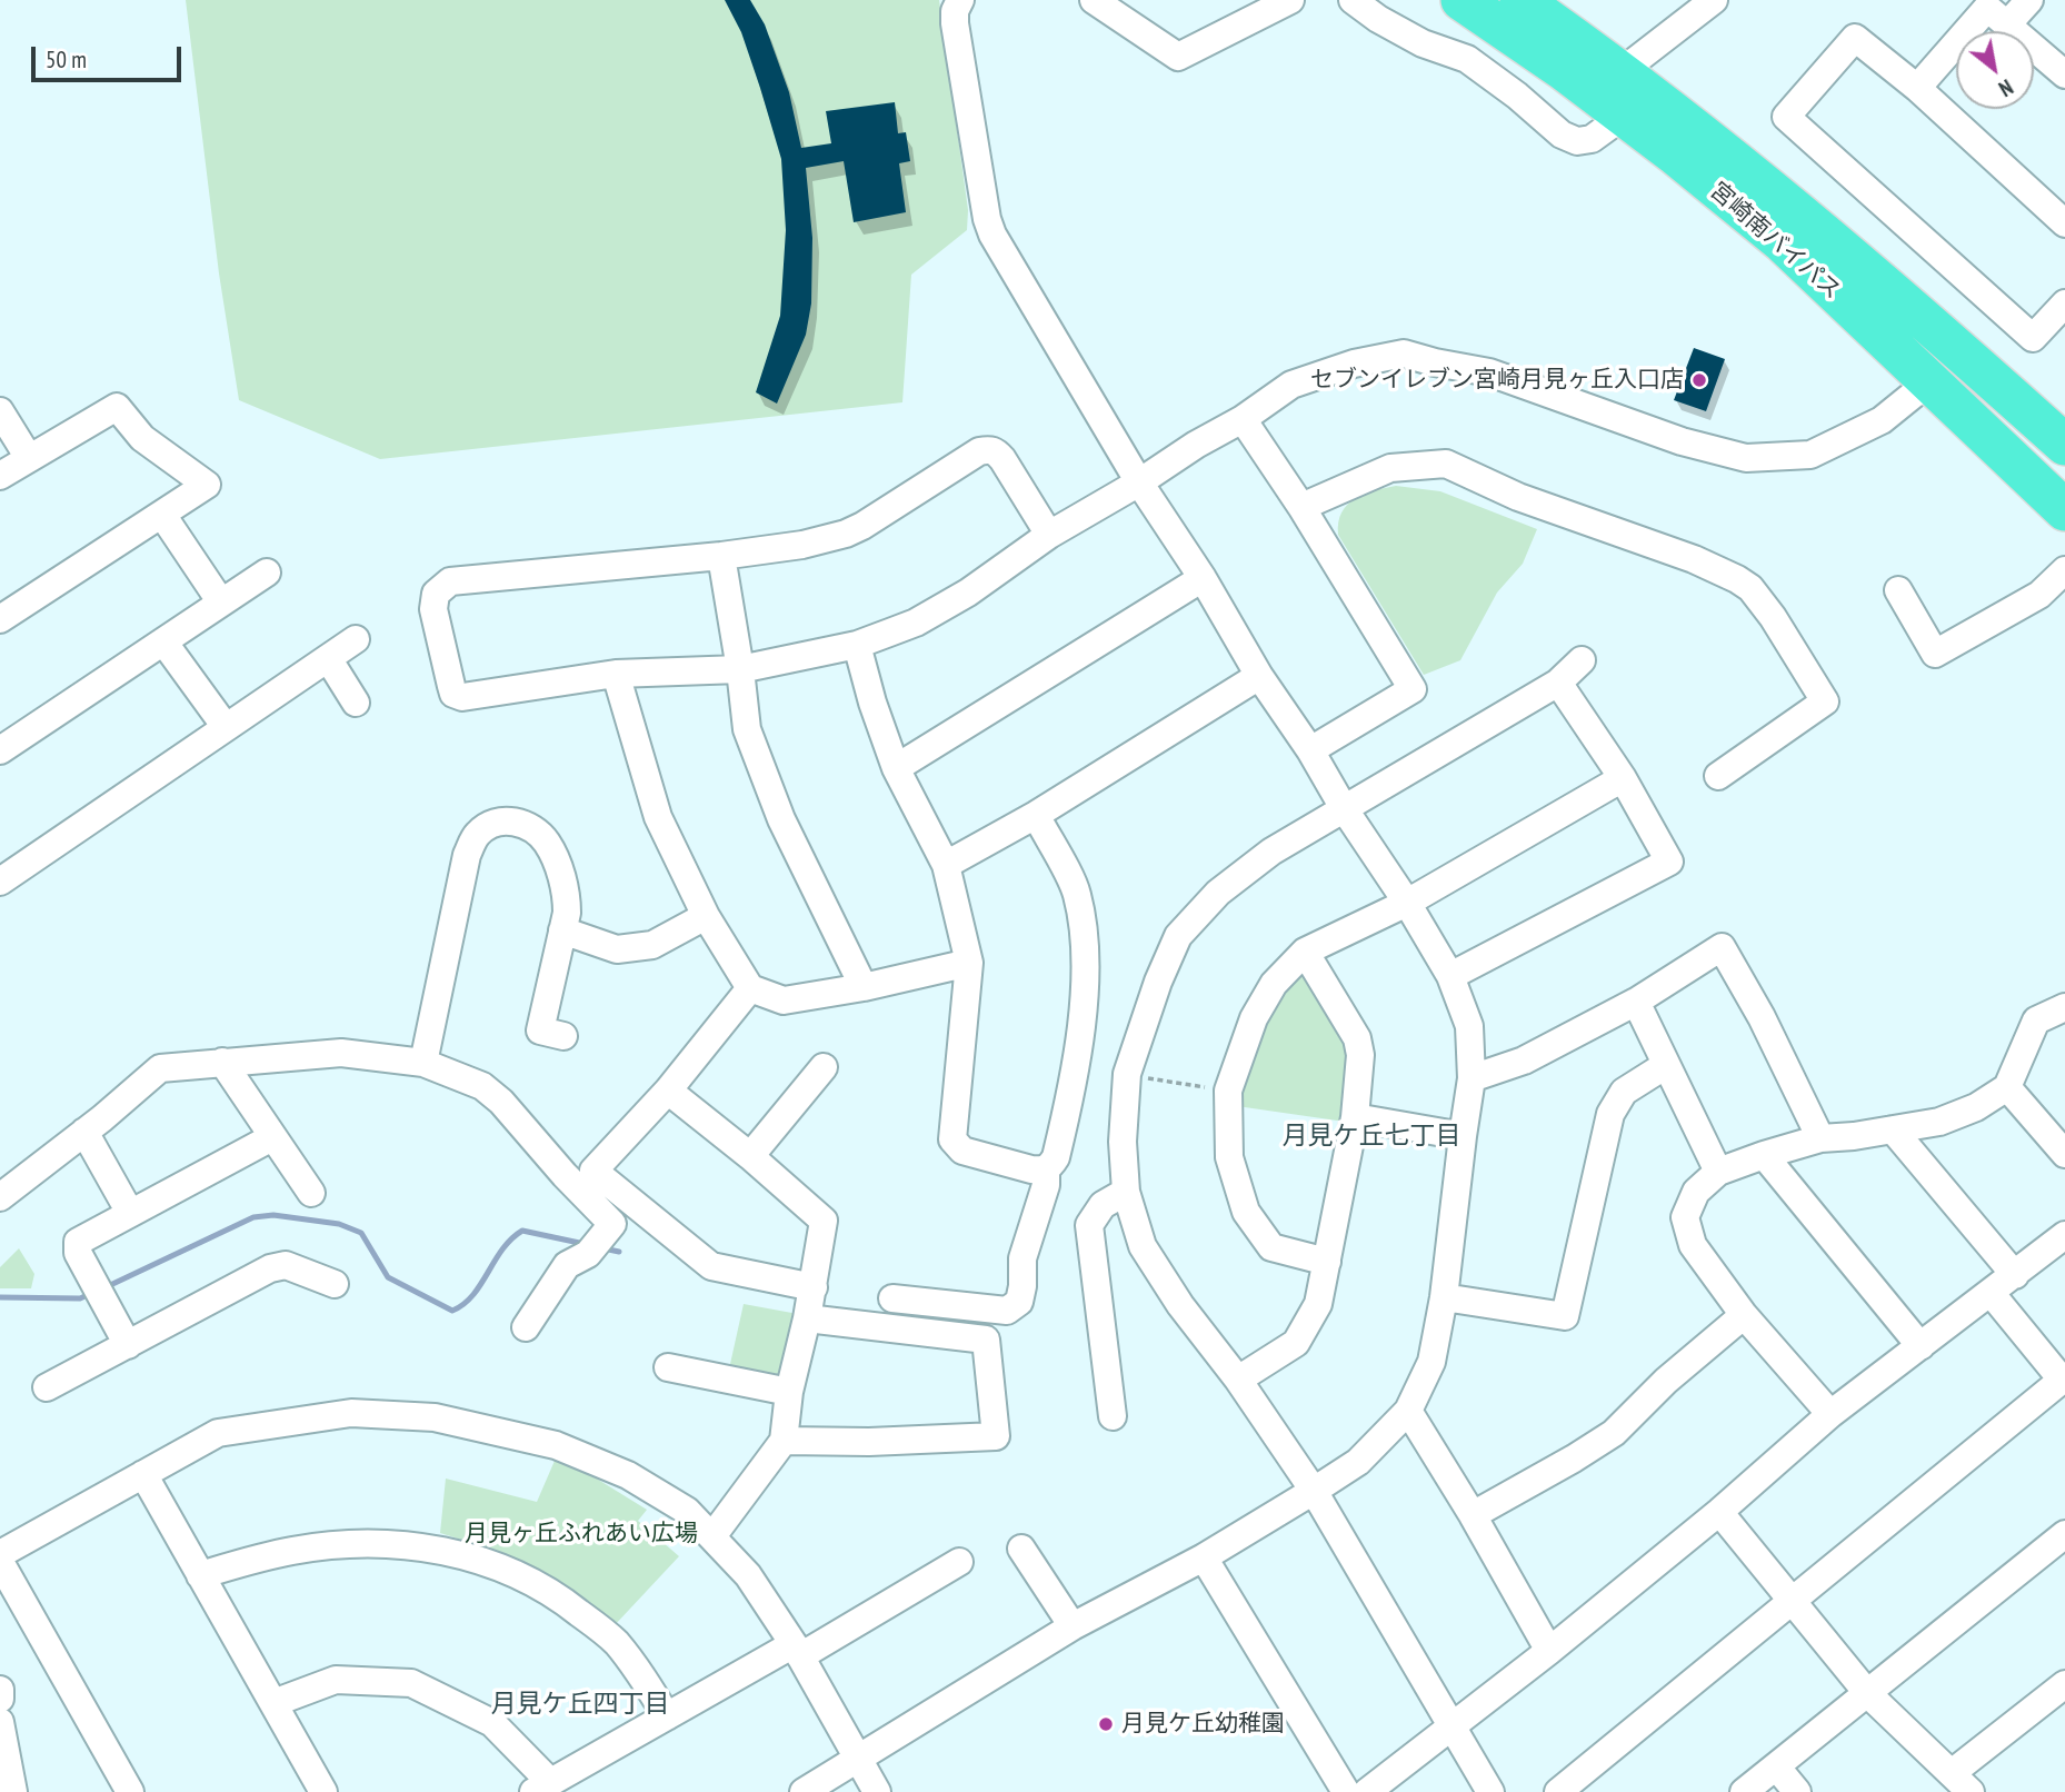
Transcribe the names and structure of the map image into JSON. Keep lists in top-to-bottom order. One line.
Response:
{"streets":{"highway":["宮崎南バイパス"]},"districts":["月見ケ丘七丁目","月見ケ丘四丁目"],"parks":["月見ヶ丘ふれあい広場"],"places":["セブンイレブン宮崎月見ヶ丘入口店","月見ケ丘幼稚園"],"scale_bar":"50 m","north":"bottom right"}
